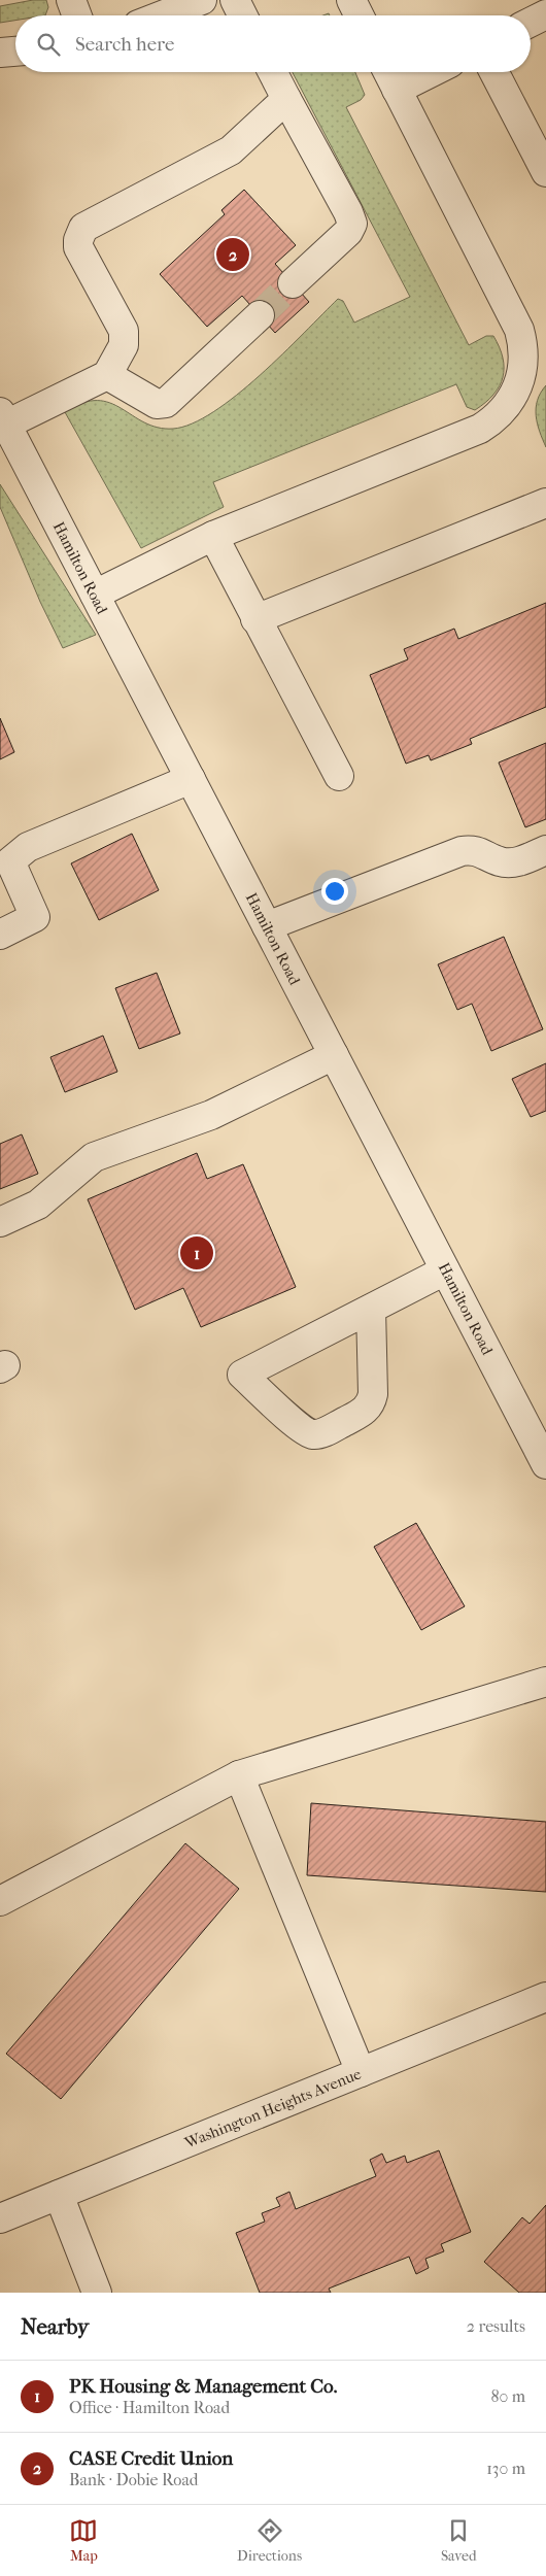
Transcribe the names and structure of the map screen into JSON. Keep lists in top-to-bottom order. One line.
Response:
{"streets":{"street":["Hamilton Road","Washington Heights Avenue"]},"page":{"search":"Search here","pins":["2","1"],"heading":["Nearby","2 results"],"list":[{"mark":"1","name":"PK Housing & Management Co.","note":"Office · Hamilton Road","value":"80 m"},{"mark":"2","name":"CASE Credit Union","note":"Bank · Dobie Road","value":"130 m"}],"nav":["Map","Directions","Saved"]}}
